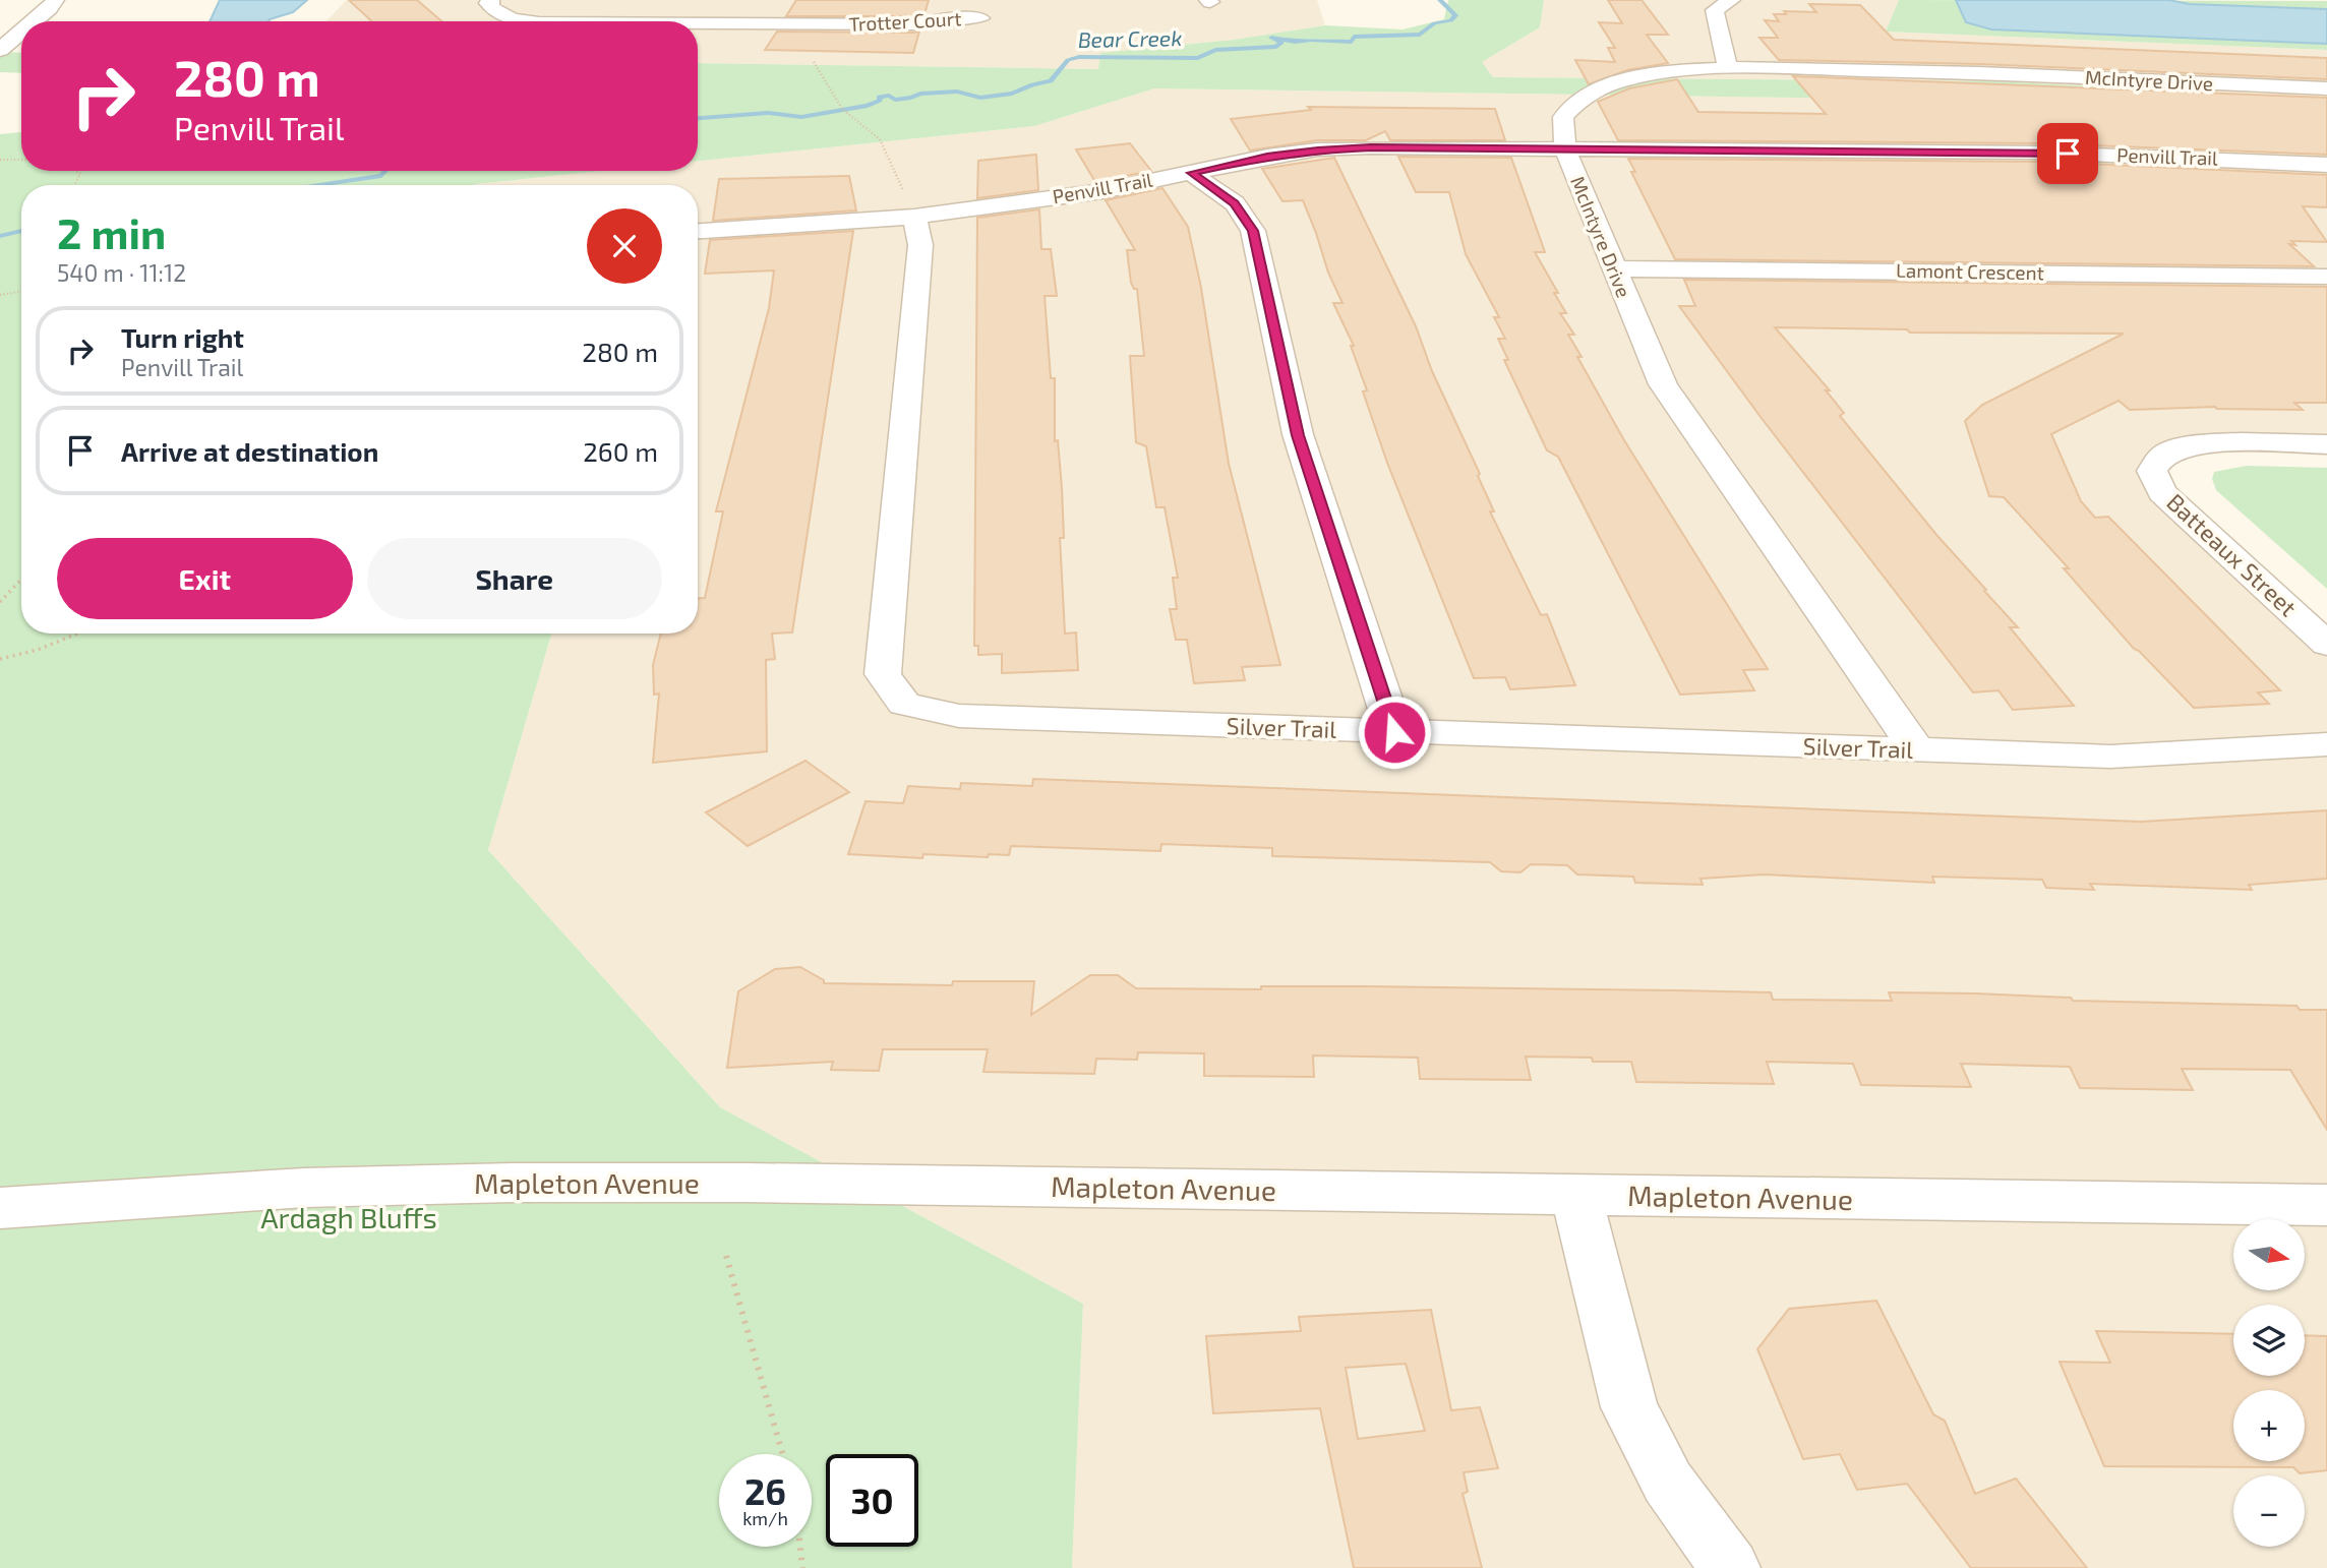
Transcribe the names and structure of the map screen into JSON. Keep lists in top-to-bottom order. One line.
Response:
{"streets":{"street":["Trotter Court","McIntyre Drive","Penvill Trail","Lamont Crescent","Batteaux Street","Silver Trail","Mapleton Avenue"]},"crossings":[["McIntyre Drive","Penvill Trail"],["McIntyre Drive","Lamont Crescent"],["McIntyre Drive","Silver Trail"],["Penvill Trail","Silver Trail"]],"water":["Bear Creek"],"parks":["Ardagh Bluffs"],"north":"right","page":{"turn":["280 m","Penvill Trail"],"heading":["2 min","540 m · 11:12"],"list":[{"name":"Turn right","note":"Penvill Trail","value":"280 m"},{"name":"Arrive at destination","value":"260 m"}],"buttons":["Exit","Share"],"map_buttons":["+","−"],"speed":"26 km/h","limit":"30"}}
